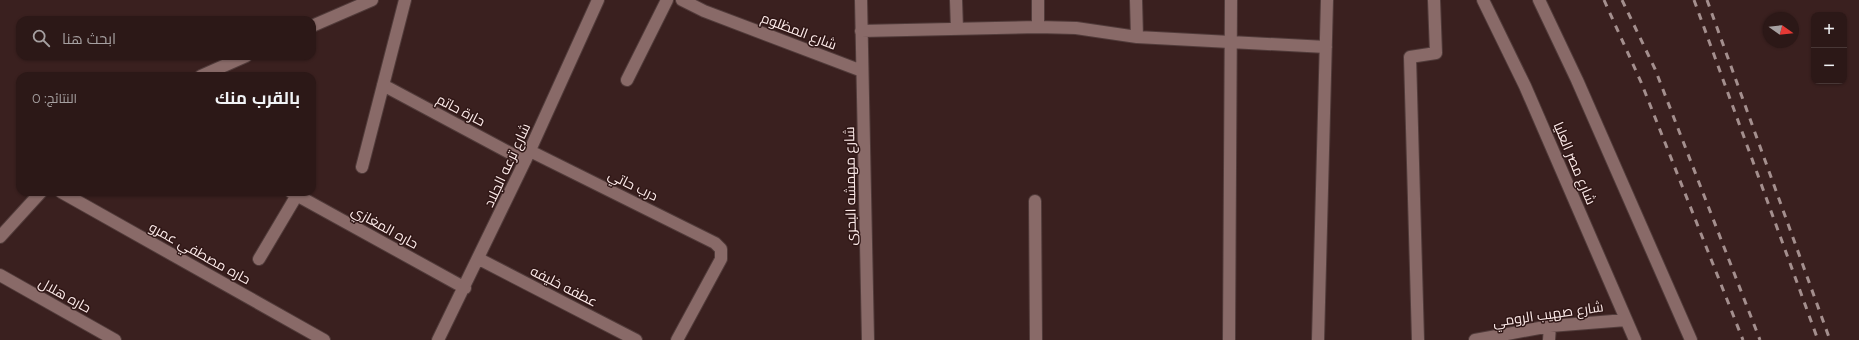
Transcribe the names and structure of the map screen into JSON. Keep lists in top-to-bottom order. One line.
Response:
{"streets":{"street":["شارع المظلوم","حارة حاتم","شارع مصر العليا","شارع ترعه الجلاد","درب حاتي","شارع مهمشه البحرى","حاره المغازي","حاره مصطفي عمرو","عطفه خليفه","حاره هلال","شارع صهيب الرومي"]},"crossings":[["شارع المظلوم","شارع مهمشه البحرى"],["حارة حاتم","شارع ترعه الجلاد"],["حارة حاتم","درب حاتي"],["شارع مصر العليا","شارع صهيب الرومي"],["شارع ترعه الجلاد","درب حاتي"],["شارع ترعه الجلاد","حاره المغازي"],["شارع ترعه الجلاد","عطفه خليفه"]],"north":"right","page":{"map_buttons":["+","−"],"search":"ابحث هنا","heading":["بالقرب منك","النتائج: 0"]}}
